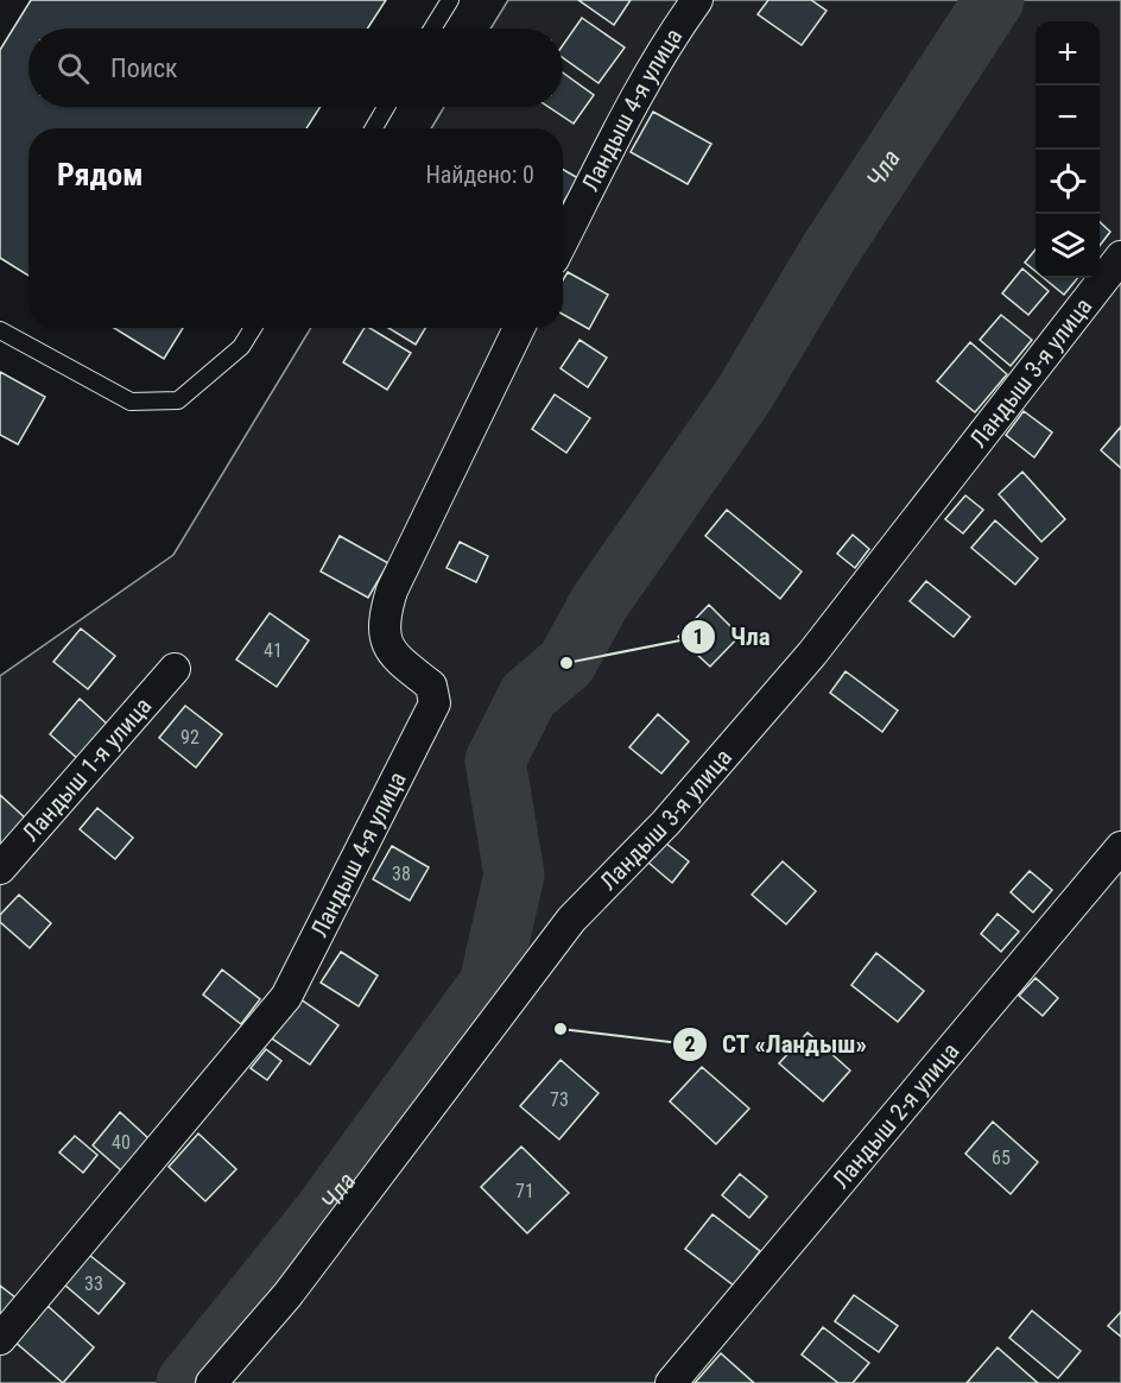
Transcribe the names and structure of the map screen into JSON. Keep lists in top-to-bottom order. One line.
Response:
{"streets":{"street":["Ландыш 4-я улица","Ландыш 3-я улица","Ландыш 1-я улица","Ландыш 2-я улица"]},"water":["Чла"],"places":["Чла","СТ «Ландыш»"],"house_numbers":["41","92","38","73","40","65","71","33"],"page":{"map_buttons":["+","−"],"search":"Поиск","heading":["Рядом","Найдено: 0"]}}
